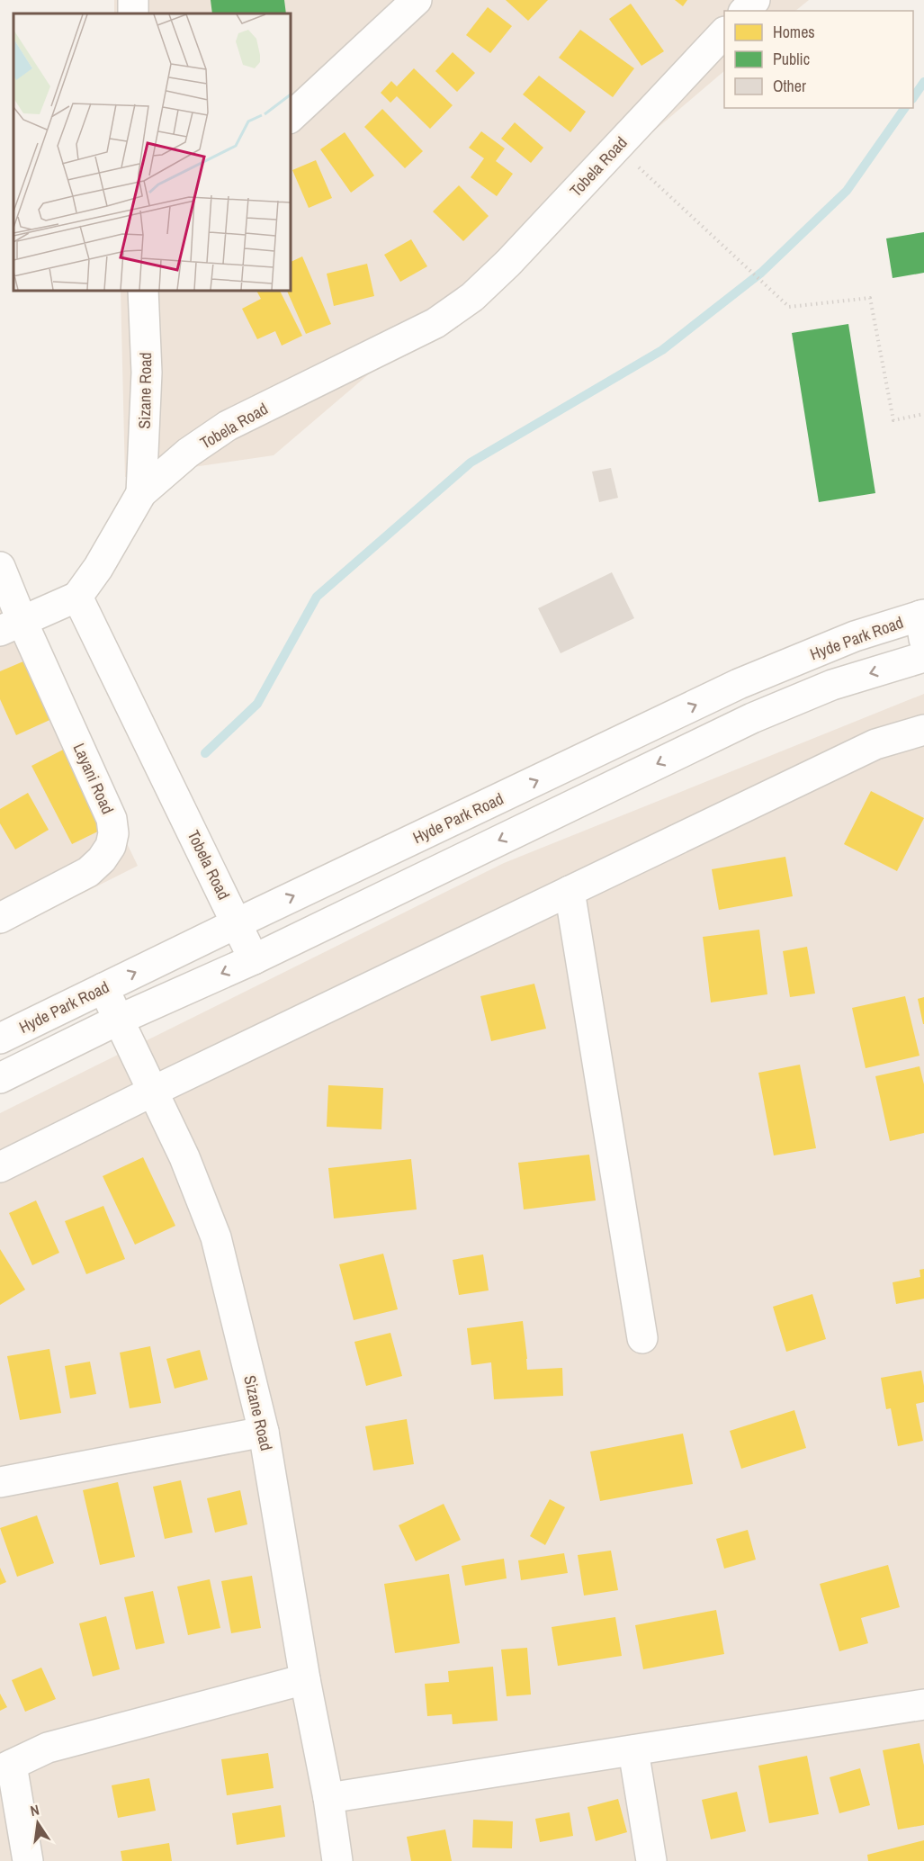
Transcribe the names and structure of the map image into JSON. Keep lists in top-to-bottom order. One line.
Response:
{"streets":{"street":["Tobela Road","Sizane Road","Hyde Park Road","Layani Road"]},"crossings":[["Tobela Road","Sizane Road"],["Tobela Road","Hyde Park Road"],["Sizane Road","Hyde Park Road"]],"legend":["Homes","Public","Other"],"north":"top"}
